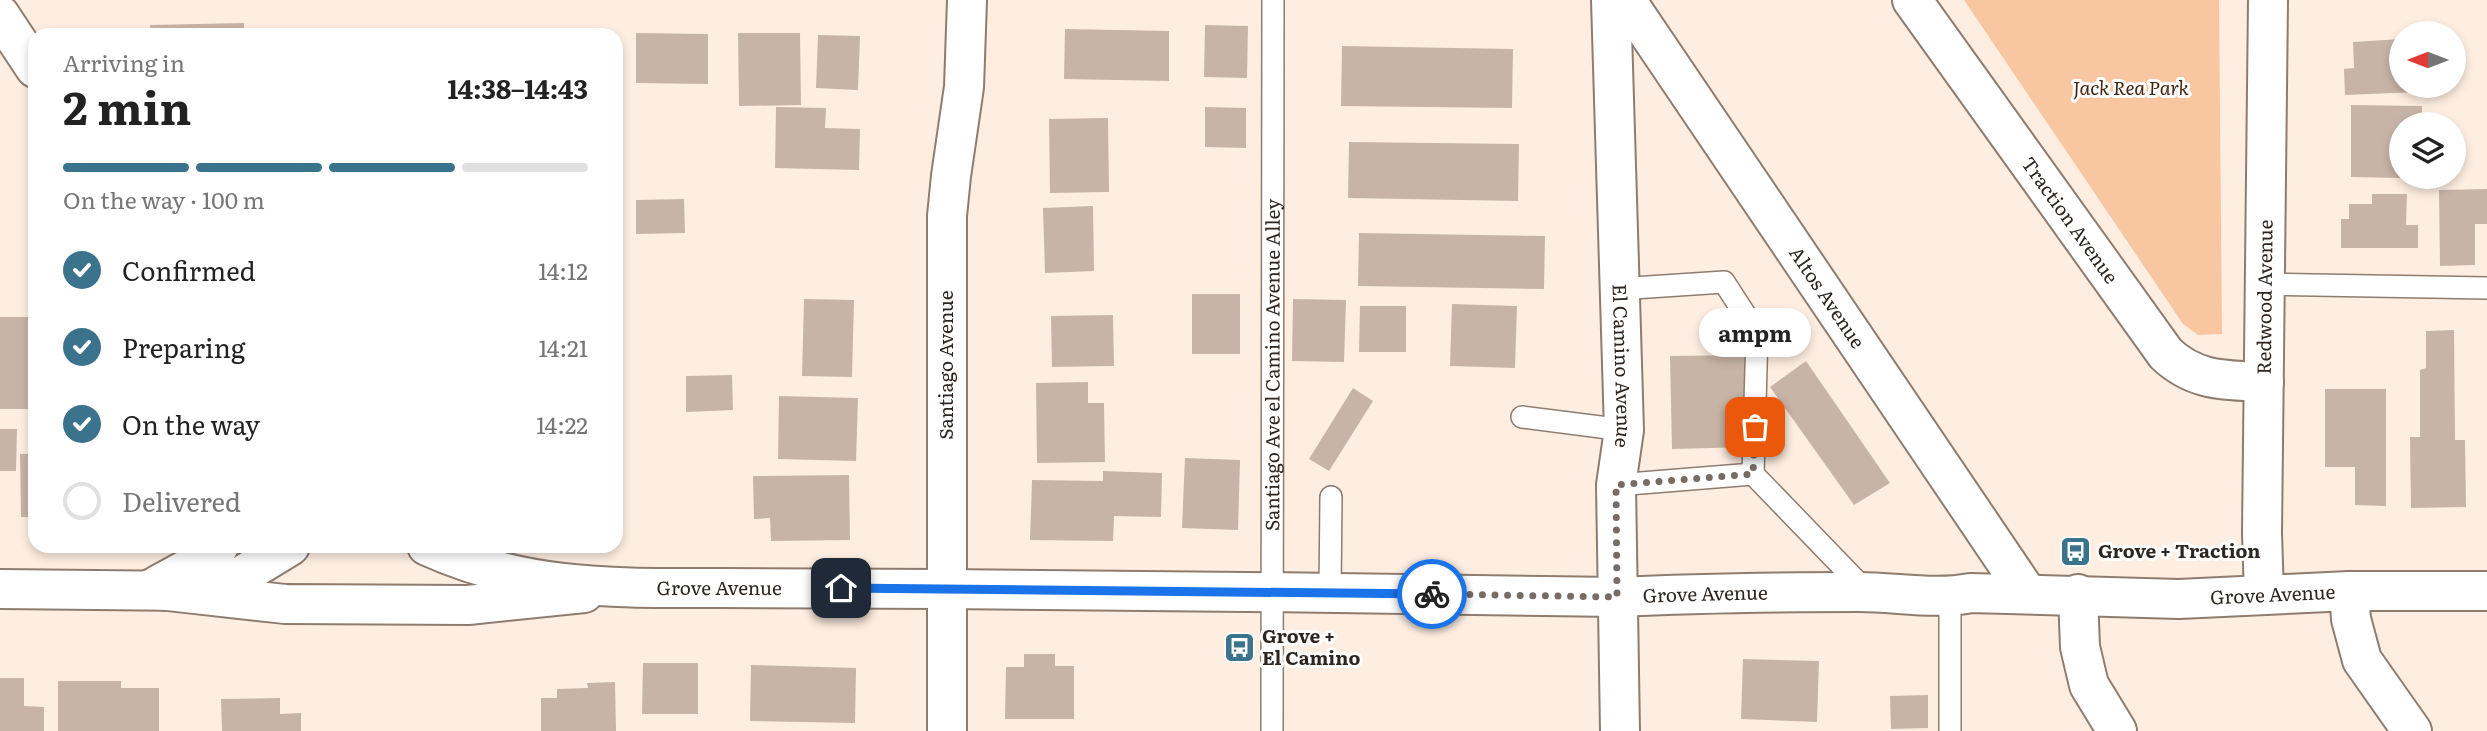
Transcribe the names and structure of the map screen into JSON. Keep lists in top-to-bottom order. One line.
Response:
{"streets":{"street":["Traction Avenue","Altos Avenue","Redwood Avenue","Santiago Avenue","El Camino Avenue","Grove Avenue"],"lane":["Santiago Ave el Camino Avenue Alley"]},"crossings":[["Traction Avenue","Redwood Avenue"],["Altos Avenue","Grove Avenue"],["Redwood Avenue","Grove Avenue"],["Santiago Avenue","Grove Avenue"],["Santiago Ave el Camino Avenue Alley","Grove Avenue"],["El Camino Avenue","Grove Avenue"]],"parks":["Jack Rea Park"],"places":{"other":["ampm"],"bus stop":["Grove + Traction","Grove + El Camino"]},"north":"left","page":{"heading":["2 min","Arriving in","14:38–14:43"],"bar":"On the way · 100 m","list":[["Confirmed","14:12"],["Preparing","14:21"],["On the way","14:22"],"Delivered"],"bubble":"ampm"}}
